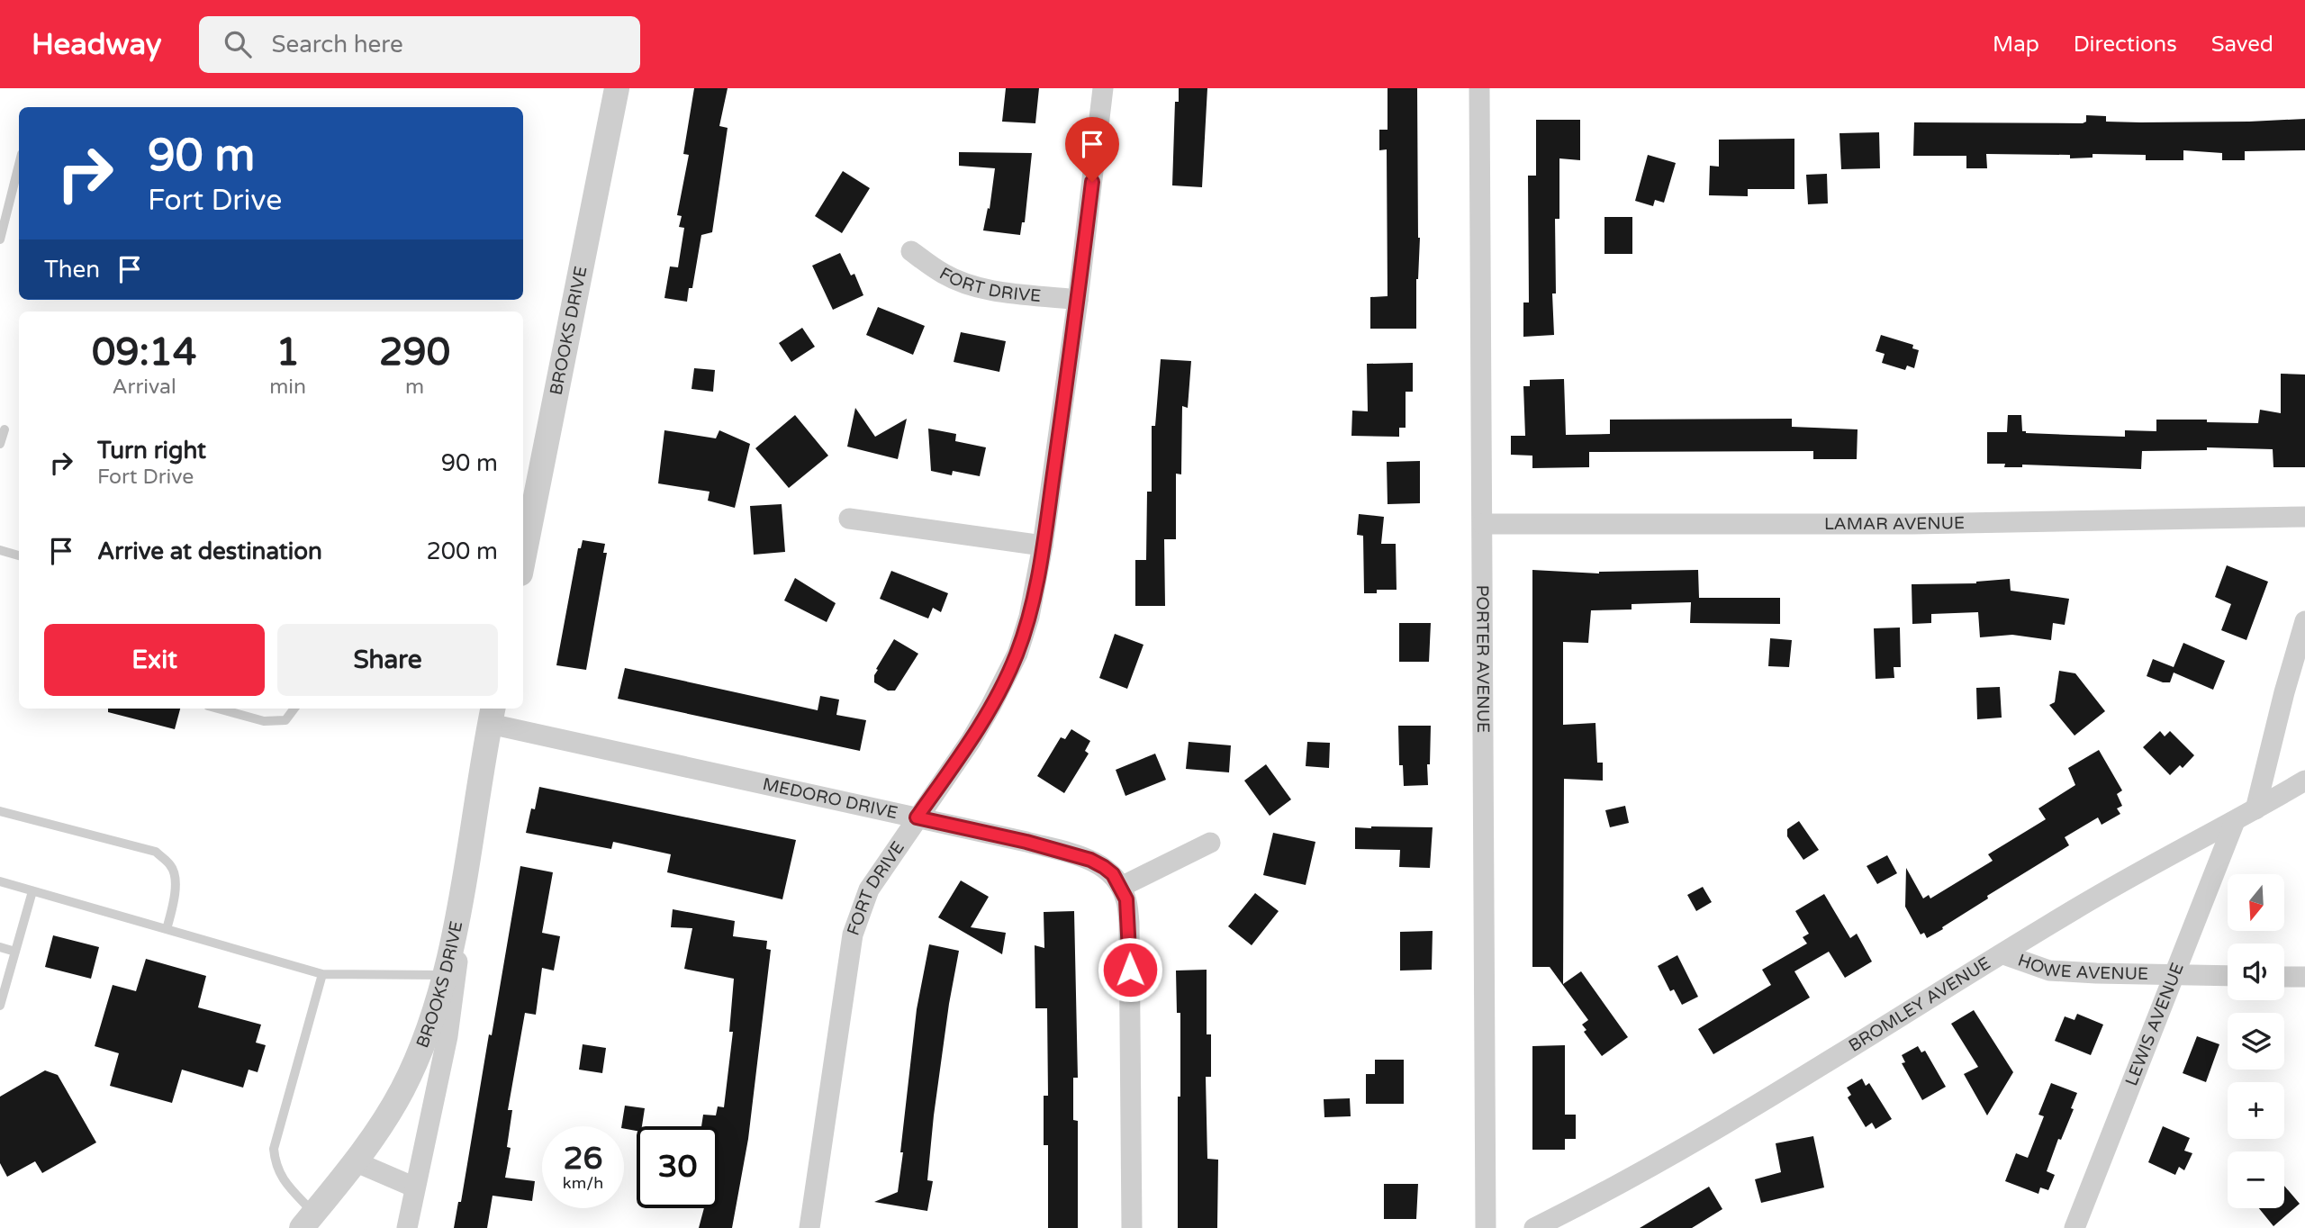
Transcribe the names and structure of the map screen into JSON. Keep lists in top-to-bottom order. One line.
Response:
{"streets":{"street":["FORT DRIVE","BROOKS DRIVE","LAMAR AVENUE","PORTER AVENUE","MEDORO DRIVE","HOWE AVENUE","BROMLEY AVENUE","LEWIS AVENUE"]},"crossings":[["FORT DRIVE","MEDORO DRIVE"],["BROOKS DRIVE","MEDORO DRIVE"],["LAMAR AVENUE","PORTER AVENUE"],["HOWE AVENUE","BROMLEY AVENUE"],["HOWE AVENUE","LEWIS AVENUE"],["BROMLEY AVENUE","LEWIS AVENUE"]],"north":"bottom","page":{"header":"Headway","search":"Search here","nav":["Map","Directions","Saved"],"turn":["90 m","Fort Drive"],"then":"Then","eta":["09:14","Arrival","1","min","290","m"],"list":[{"name":"Turn right","note":"Fort Drive","value":"90 m"},{"name":"Arrive at destination","value":"200 m"}],"buttons":["Exit","Share"],"map_buttons":["+","−"],"speed":"26 km/h","limit":"30"}}
